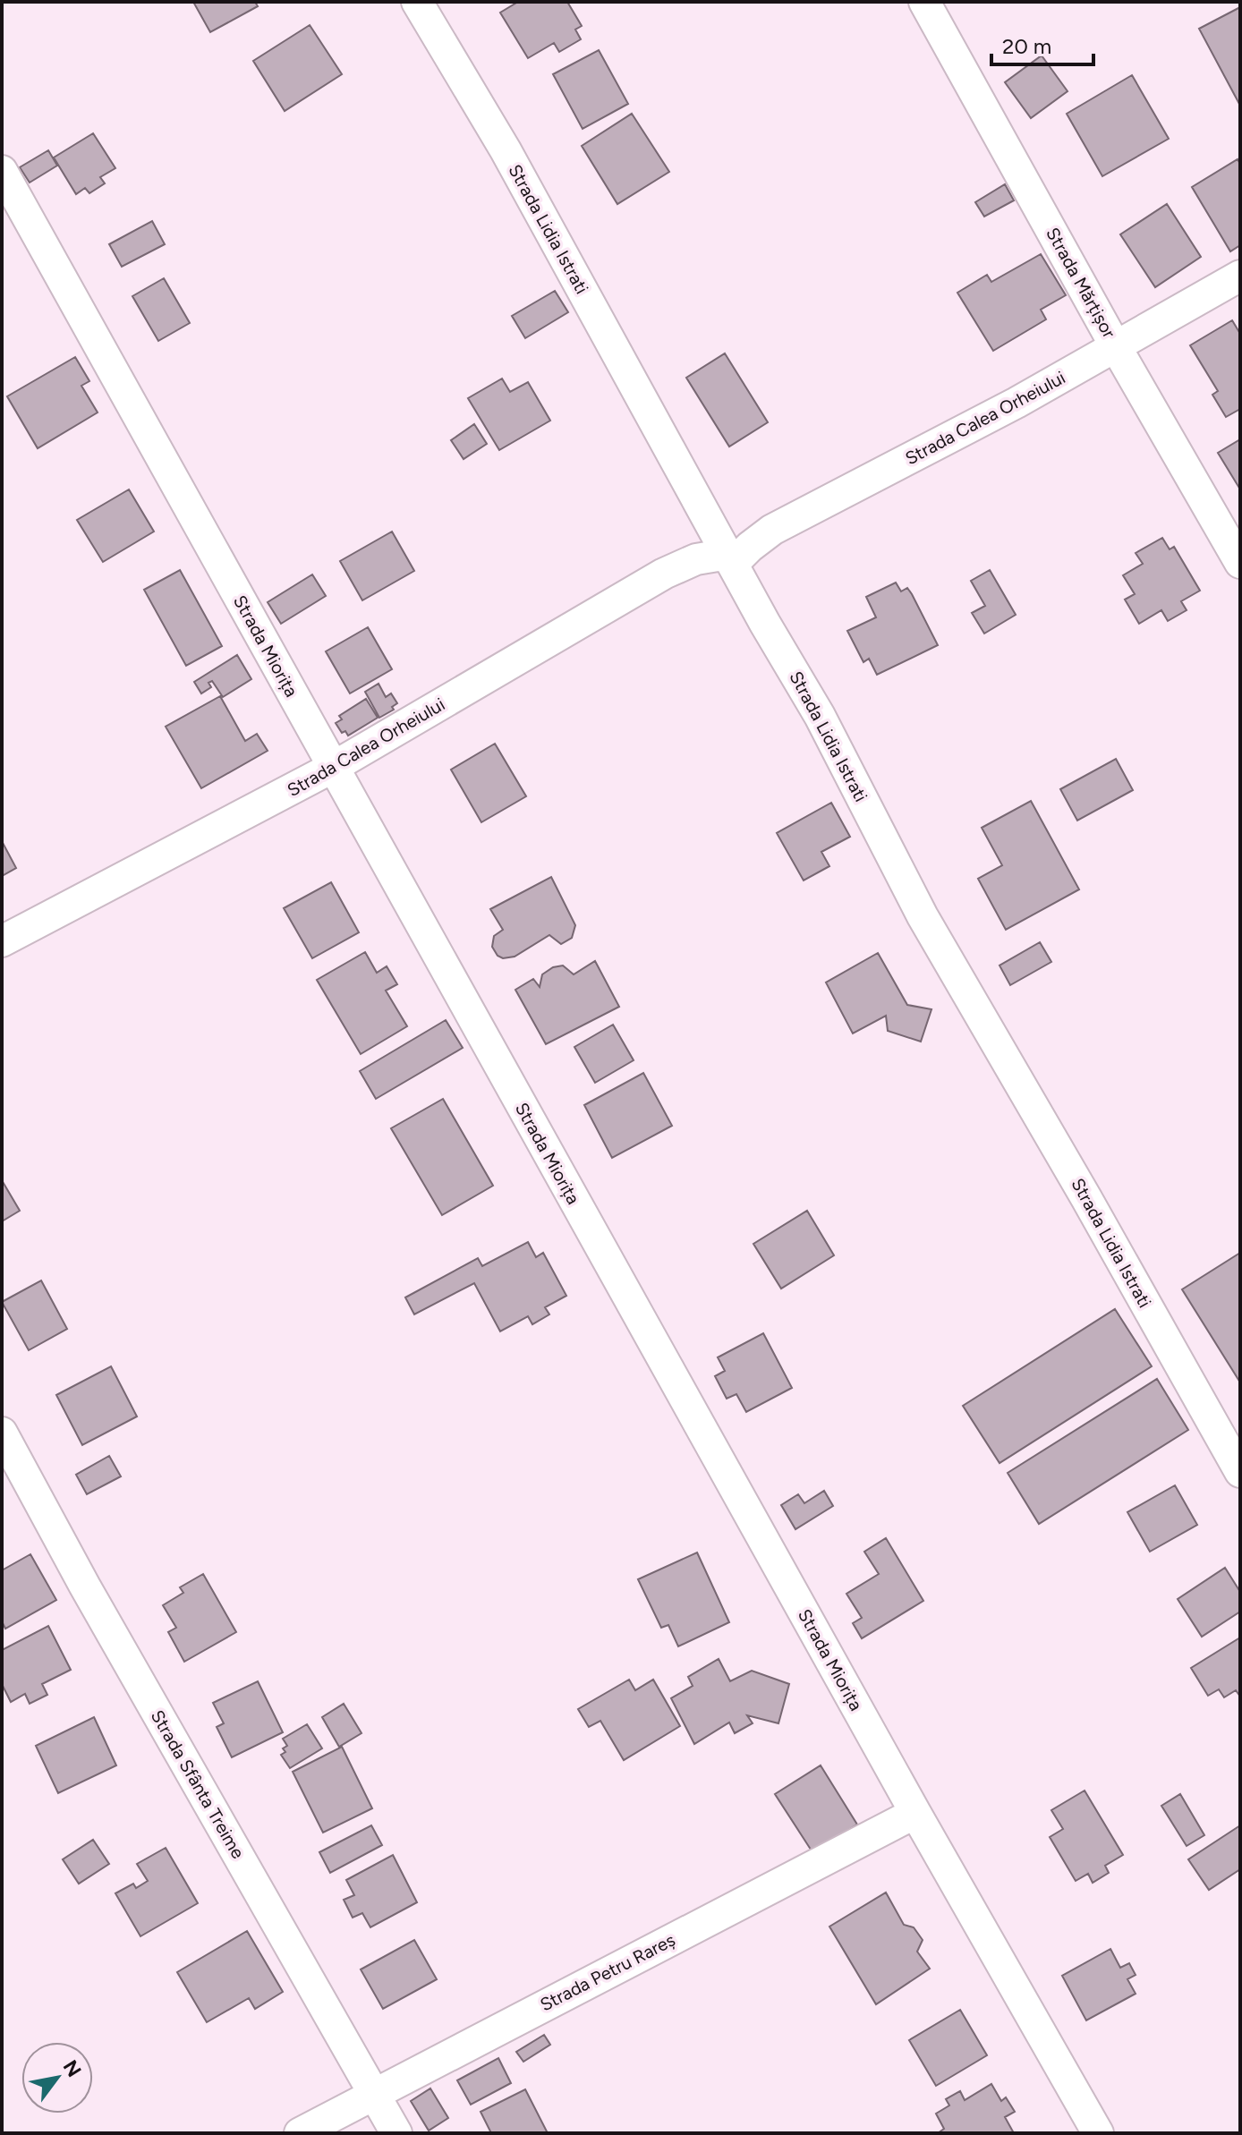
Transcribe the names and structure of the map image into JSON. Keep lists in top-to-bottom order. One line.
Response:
{"streets":{"street":["Strada Lidia Istrati","Strada Mărțișor","Strada Calea Orheiului","Strada Miorița","Strada Sfânta Treime","Strada Petru Rareș"]},"crossings":[["Strada Lidia Istrati","Strada Calea Orheiului"],["Strada Mărțișor","Strada Calea Orheiului"],["Strada Calea Orheiului","Strada Miorița"],["Strada Miorița","Strada Petru Rareș"],["Strada Sfânta Treime","Strada Petru Rareș"]],"scale_bar":"20 m","north":"top right"}
